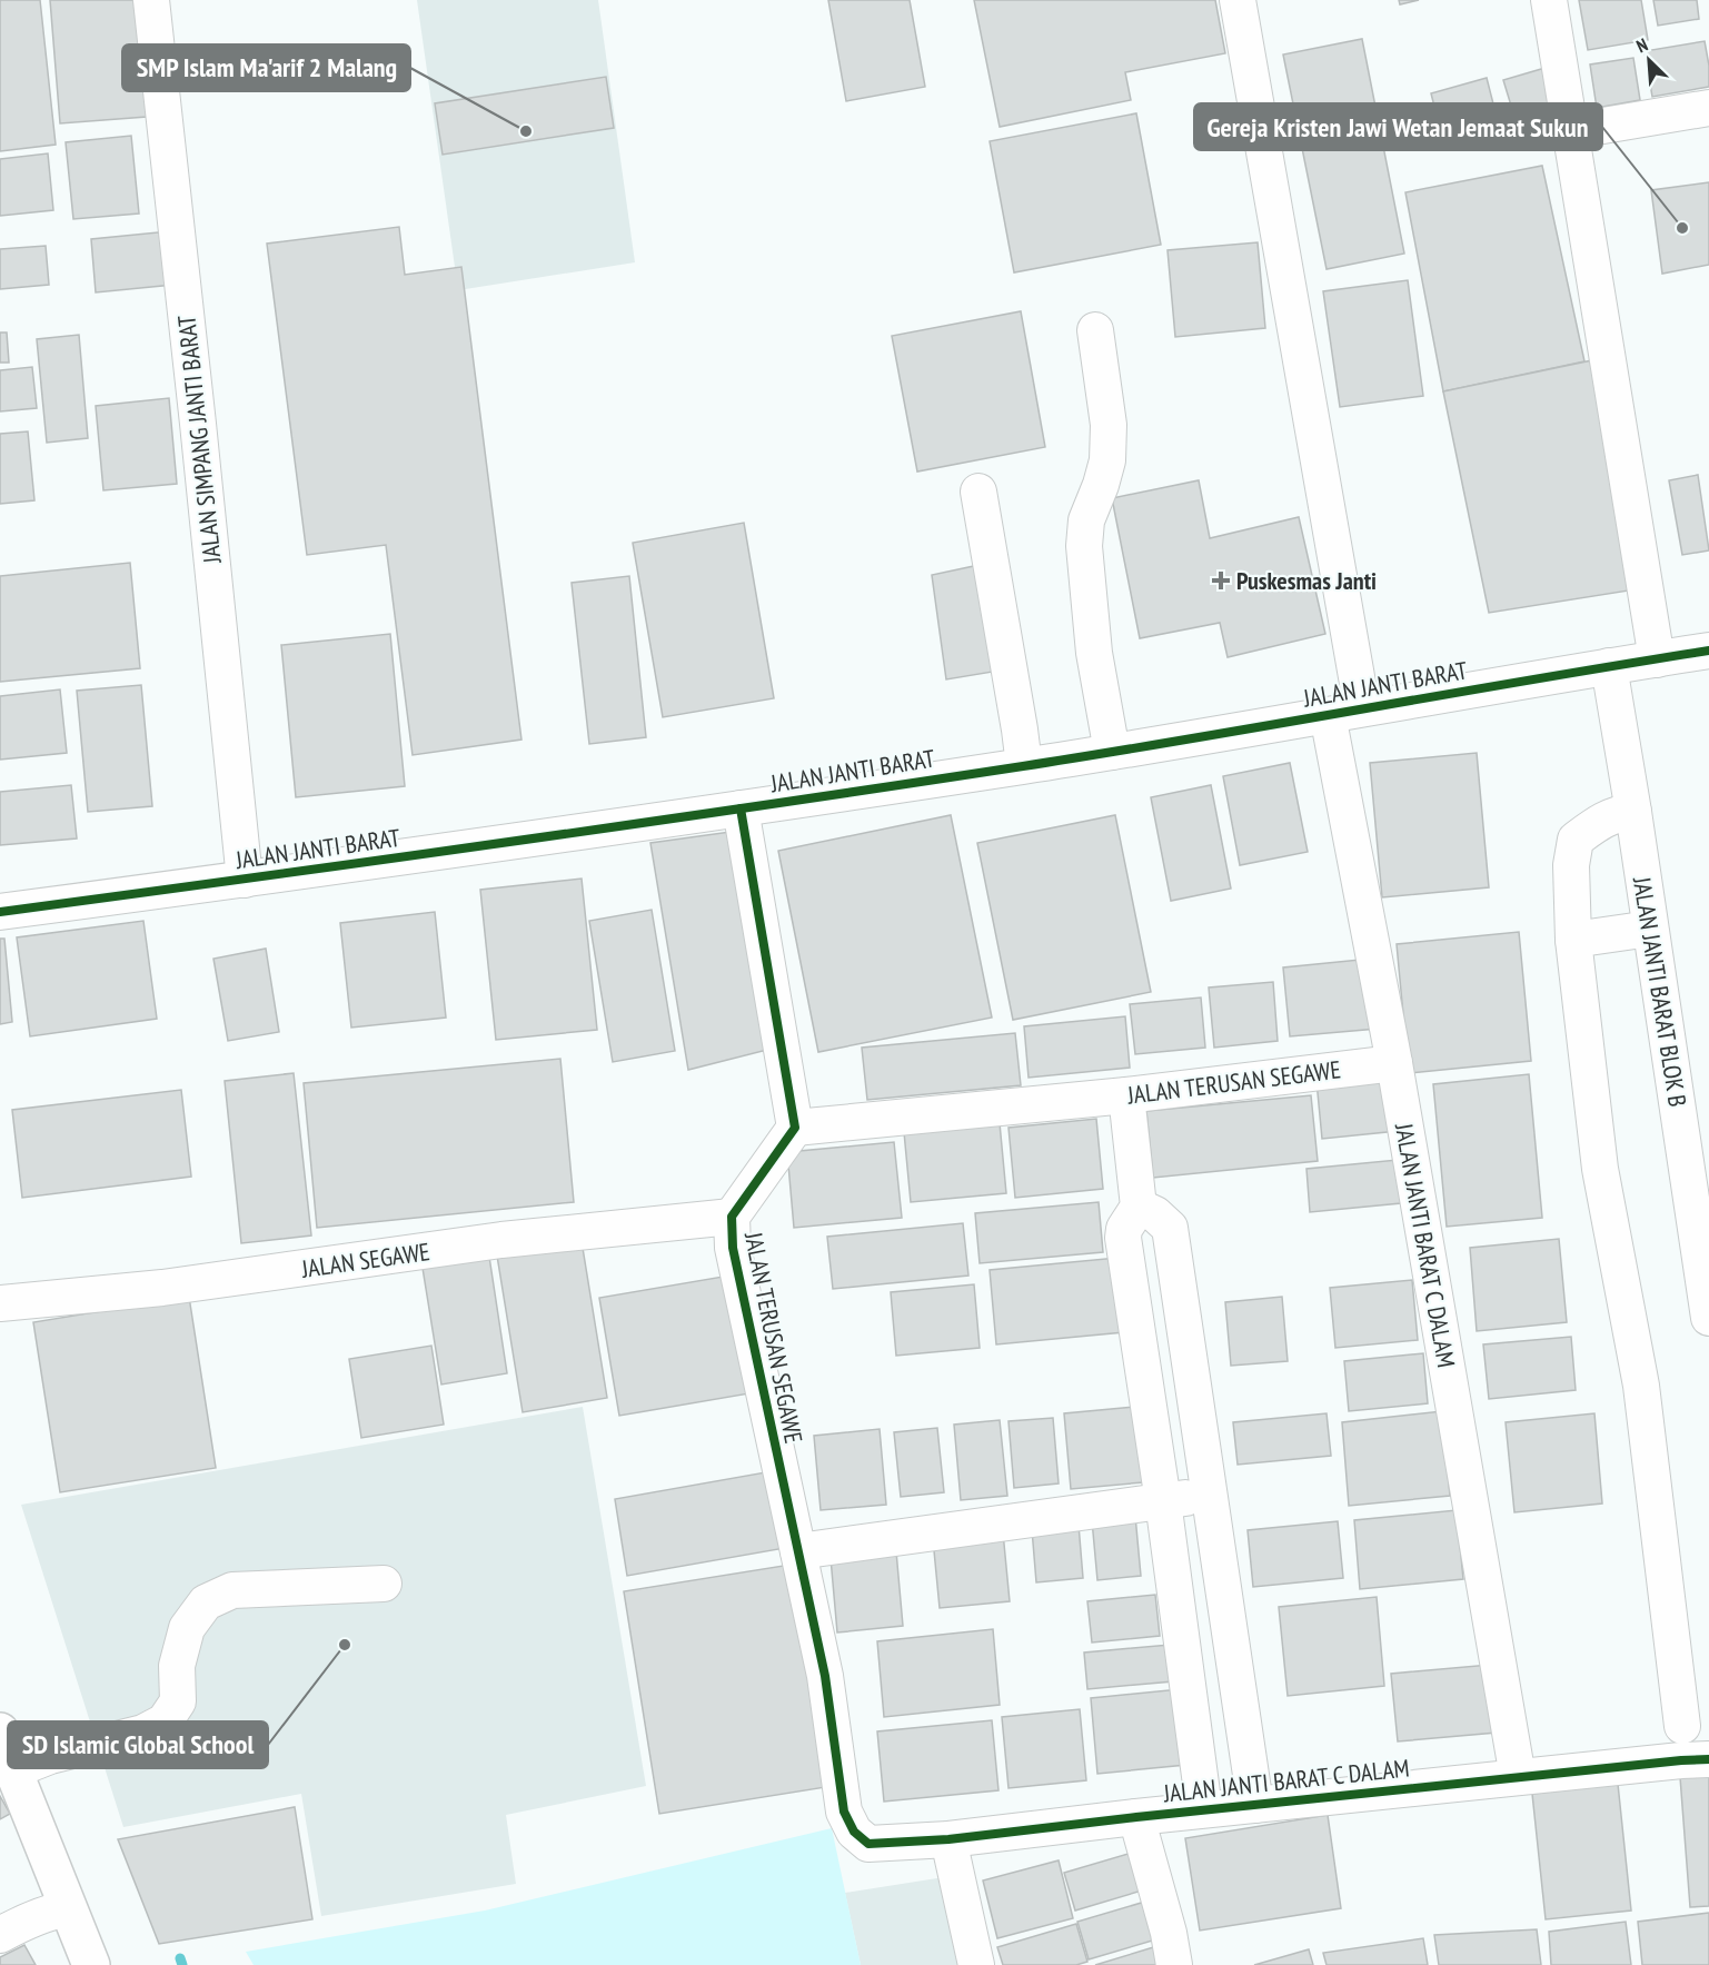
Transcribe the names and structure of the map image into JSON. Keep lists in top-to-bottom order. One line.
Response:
{"streets":{"street":["JALAN SIMPANG JANTI BARAT","JALAN JANTI BARAT","JALAN JANTI BARAT BLOK B","JALAN TERUSAN SEGAWE","JALAN JANTI BARAT C DALAM","JALAN SEGAWE"]},"crossings":[["JALAN SIMPANG JANTI BARAT","JALAN JANTI BARAT"],["JALAN JANTI BARAT","JALAN JANTI BARAT BLOK B"],["JALAN JANTI BARAT","JALAN JANTI BARAT C DALAM"],["JALAN TERUSAN SEGAWE","JALAN JANTI BARAT C DALAM"],["JALAN TERUSAN SEGAWE","JALAN SEGAWE"]],"places":{"other":["SMP Islam Ma'arif 2 Malang","Gereja Kristen Jawi Wetan Jemaat Sukun","SD Islamic Global School"],"health":["Puskesmas Janti"]},"north":"top left"}
